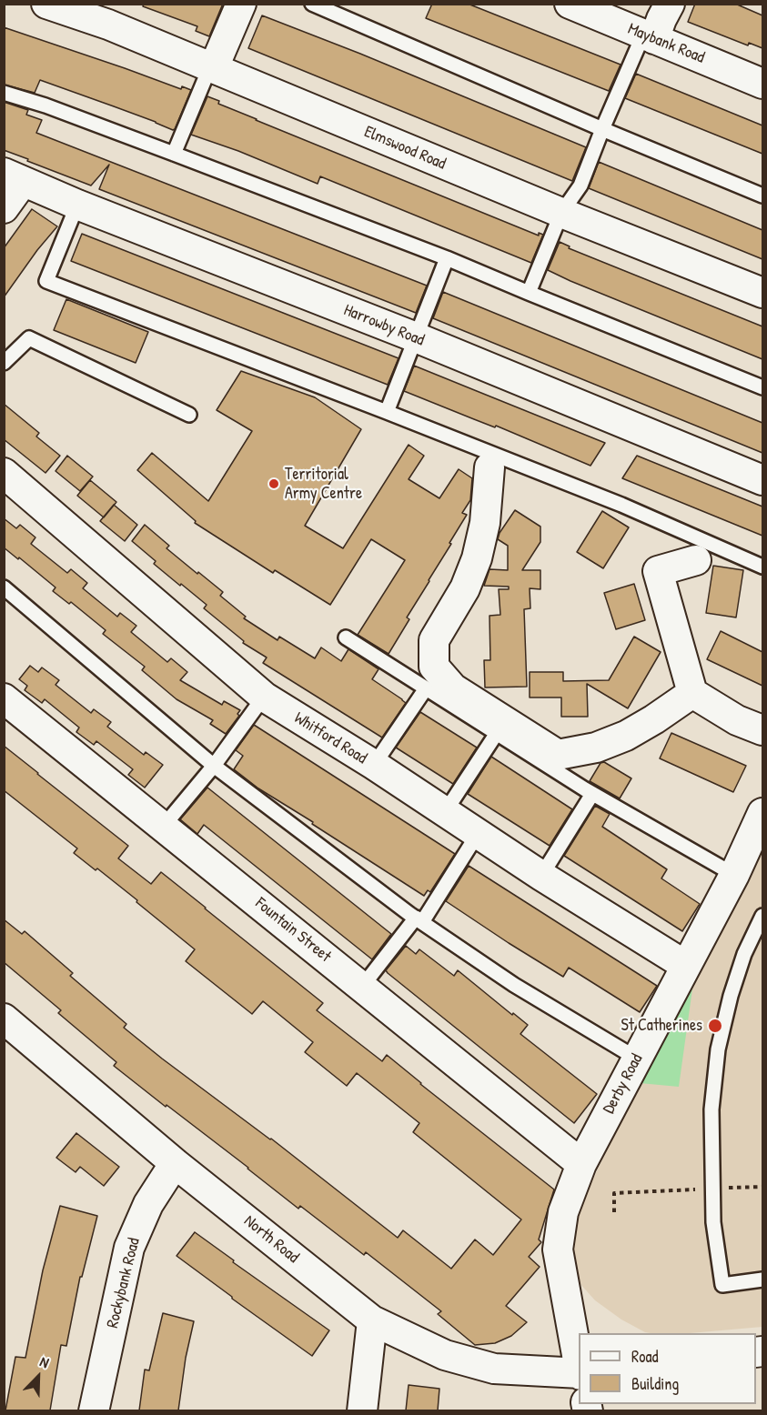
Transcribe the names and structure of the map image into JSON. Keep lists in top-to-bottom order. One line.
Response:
{"streets":{"street":["Maybank Road","Elmswood Road","Harrowby Road","Whitford Road","Fountain Street","Derby Road","North Road","Rockybank Road"]},"crossings":[["Whitford Road","Derby Road"],["Fountain Street","Derby Road"],["North Road","Rockybank Road"]],"places":["Territorial Army Centre","St Catherines"],"legend":["Road","Building"],"north":"top right"}
